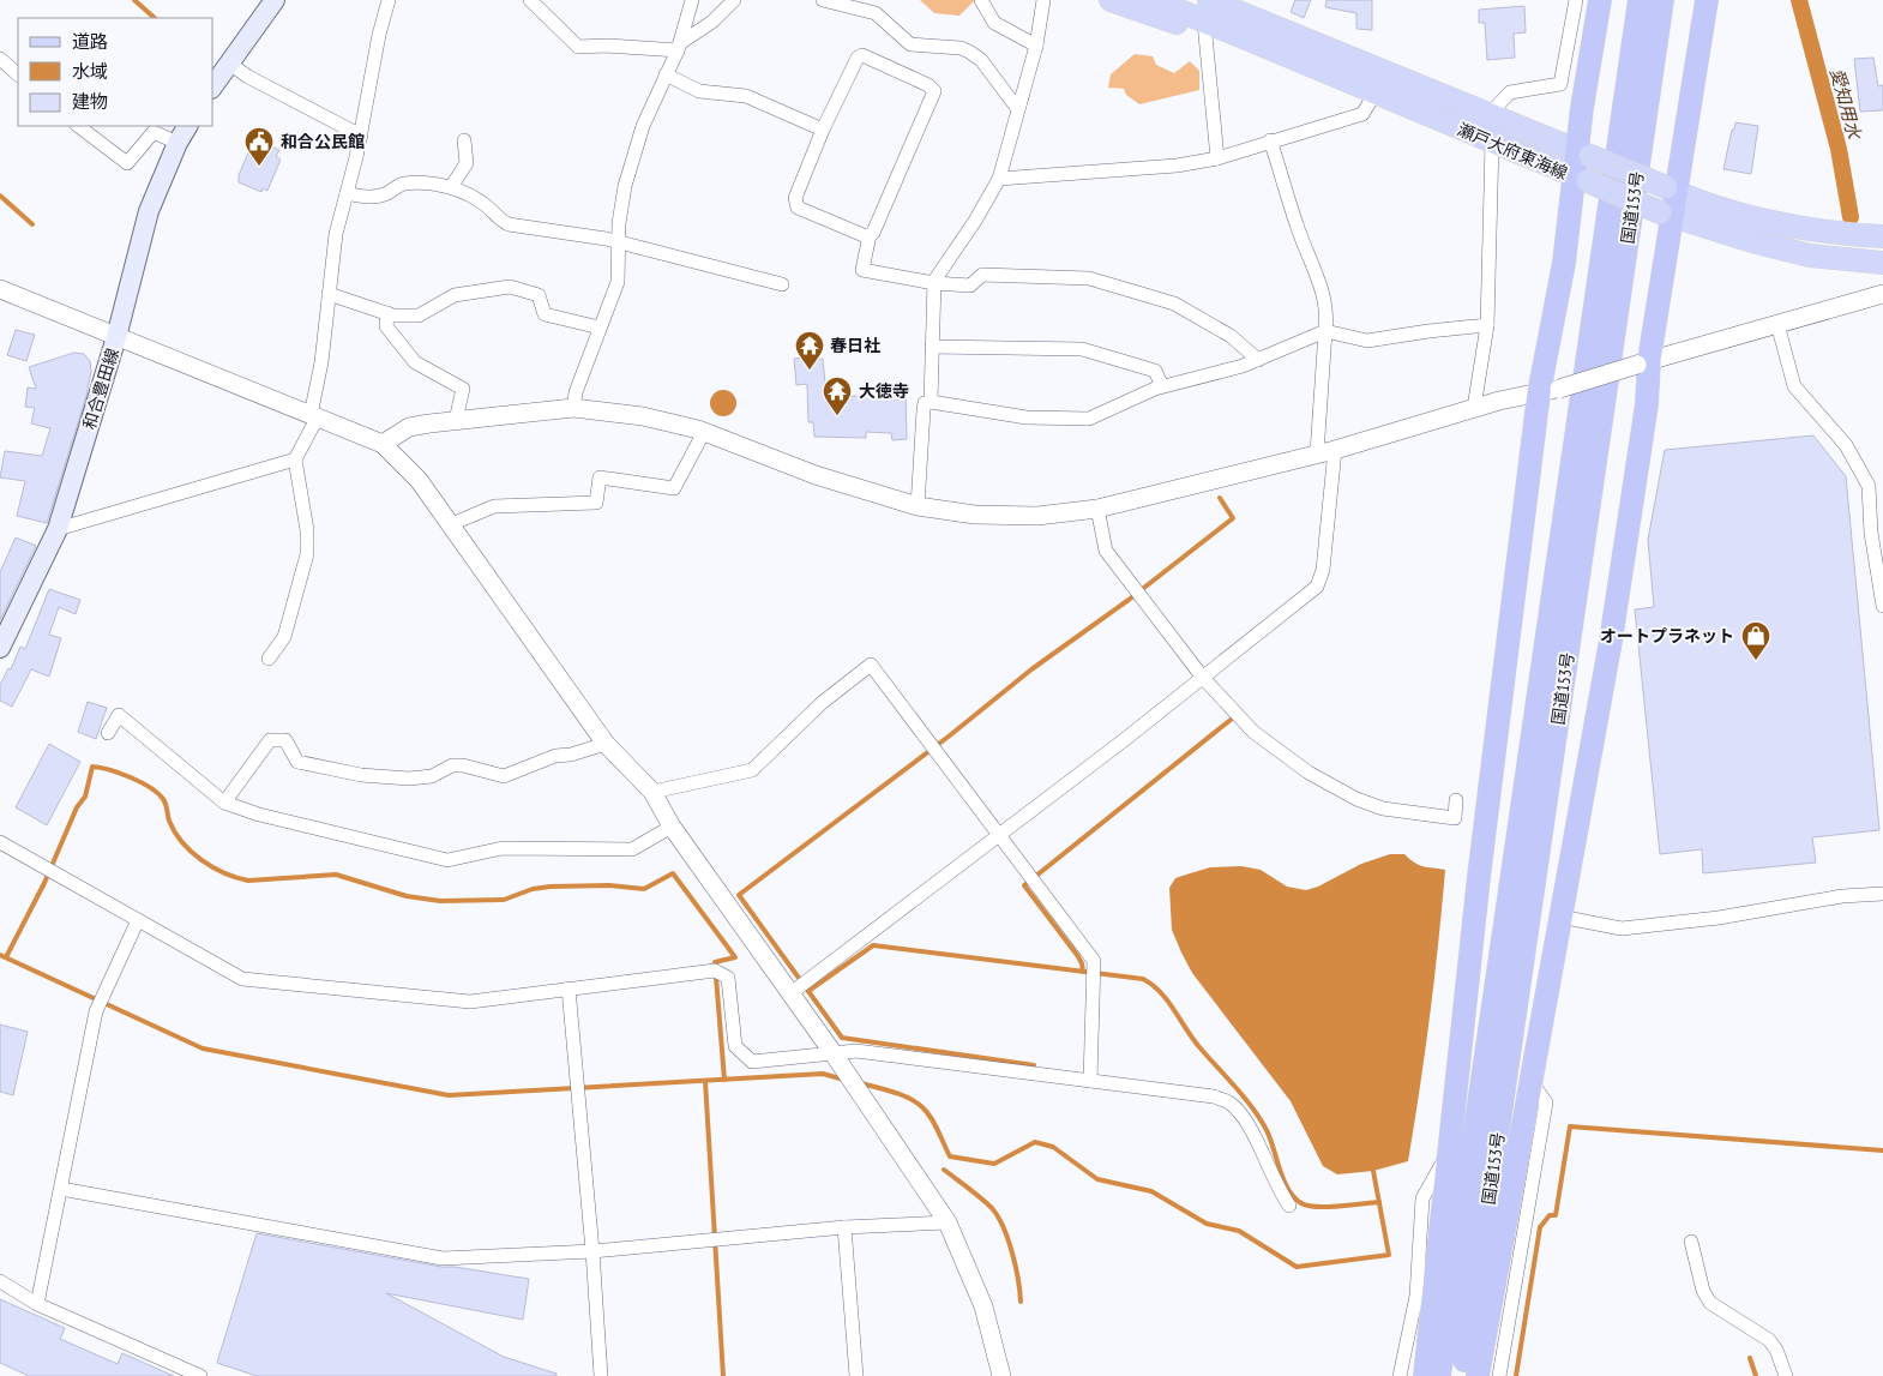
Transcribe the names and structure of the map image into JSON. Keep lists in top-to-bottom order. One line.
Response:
{"streets":{"highway":["国道153号"],"main road":["瀬戸大府東海線","和合豊田線"]},"water":["愛知用水"],"places":{"public building":["和合公民館"],"temple":["春日社","大徳寺"],"shop":["オートプラネット"]},"legend":["道路","水域","建物"]}
